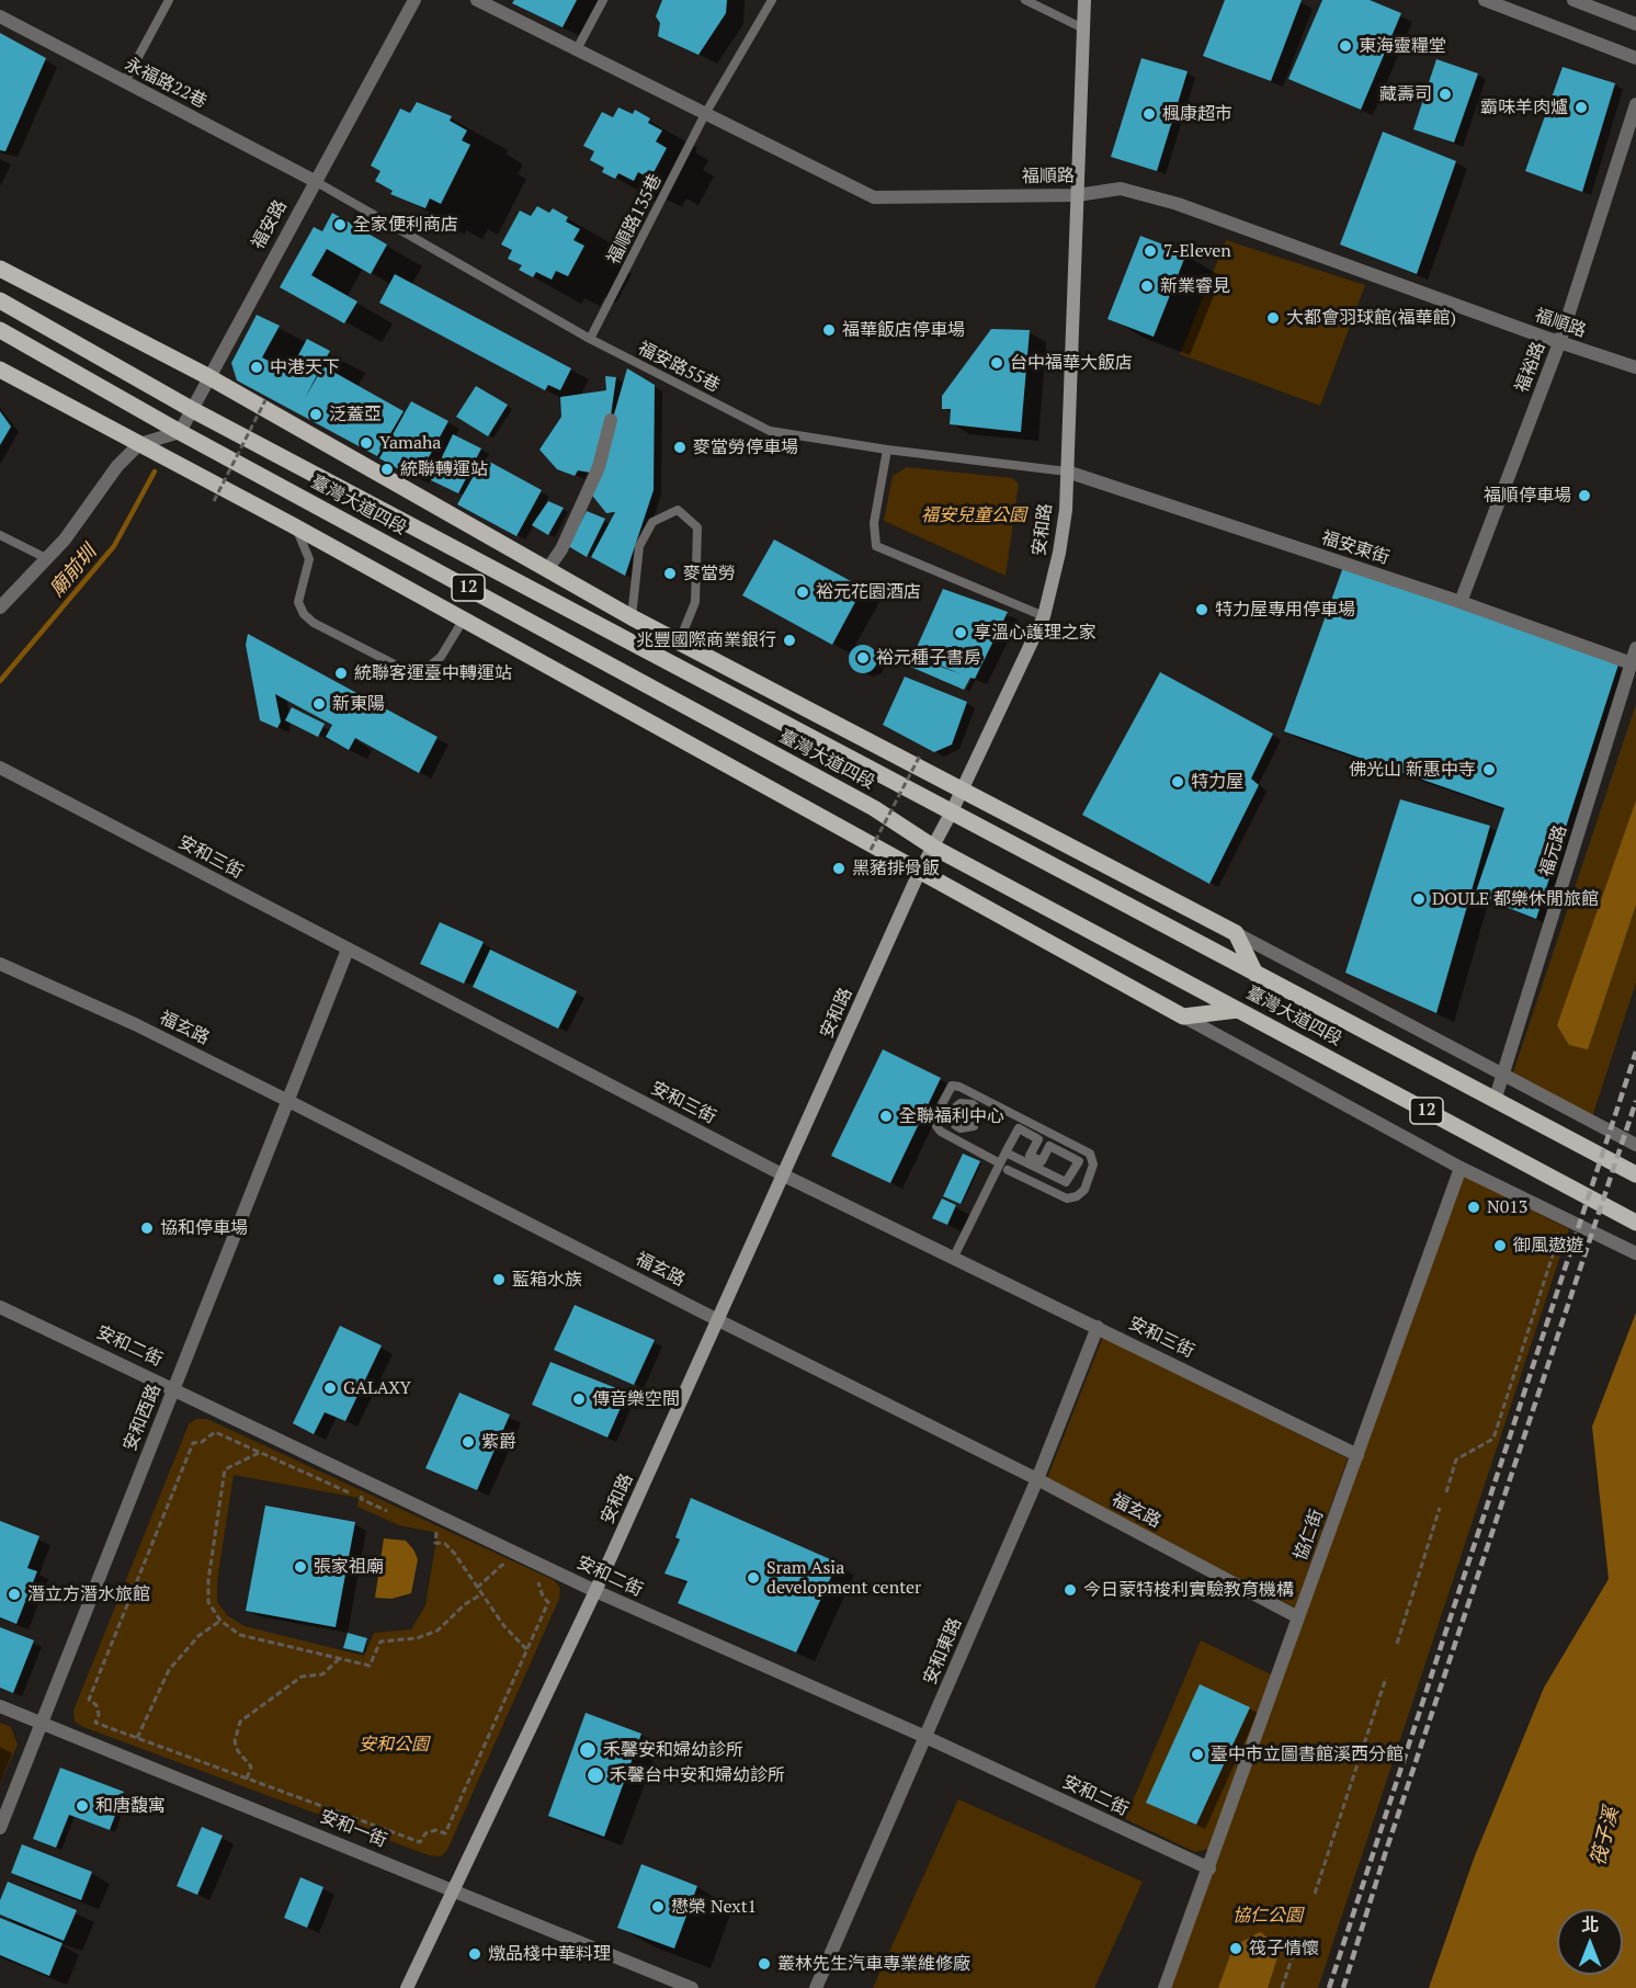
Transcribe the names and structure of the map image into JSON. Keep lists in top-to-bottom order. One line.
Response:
{"streets":{"main road":["臺灣大道四段","安和路","12"],"street":["永福路22巷","福順路","福安路","福裕路","福安東街","福元路","安和三街","福玄路","安和二街","安和西路","協仁街","安和東路","安和一街"],"lane":["福順路135巷","福安路55巷"]},"crossings":[["永福路22巷","福安路"],["永福路22巷","福安路55巷"],["福順路","福順路135巷"],["福順路","福裕路"],["福順路","安和路"],["福順路135巷","福安路55巷"],["福安路","福安路55巷"],["福安路","臺灣大道四段"],["福安路55巷","安和路"],["福安路55巷","福安東街"],["福裕路","福安東街"],["臺灣大道四段","安和路"],["臺灣大道四段","福元路"],["安和路","福安東街"],["安和路","12"],["安和路","安和三街"],["安和路","福玄路"],["安和路","安和二街"],["安和路","安和一街"],["福安東街","福元路"],["安和三街","安和西路"],["安和三街","協仁街"],["安和三街","安和東路"],["福玄路","安和西路"],["福玄路","協仁街"],["福玄路","安和東路"],["安和二街","安和西路"],["安和二街","協仁街"],["安和二街","安和東路"],["安和西路","安和一街"]],"water":["廟前圳","筏子溪"],"parks":["福安兒童公園","安和公園","協仁公園"],"places":["東海靈糧堂","藏壽司","霸味羊肉爐","楓康超市","全家便利商店","7-Eleven","新業睿見","大都會羽球館(福華館)","福華飯店停車場","台中福華大飯店","中港天下","泛蓋亞","Yamaha","麥當勞停車場","統聯轉運站","福順停車場","麥當勞","裕元花園酒店","特力屋專用停車場","享溫心護理之家","兆豐國際商業銀行","裕元種子書房","統聯客運臺中轉運站","新東陽","佛光山 新惠中寺","特力屋","黑豬排骨飯","DOULE 都樂休閒旅館","全聯福利中心","N013","協和停車場","御風遨遊","藍箱水族","GALAXY","傳音樂空間","紫爵","張家祖廟","Sram Asia development center","今日蒙特梭利實驗教育機構","潛立方潛水旅館","禾馨安和婦幼診所","臺中市立圖書館溪西分館","禾馨台中安和婦幼診所","和唐馥寓","懋榮 Next1","筏子情懷","燉品棧中華料理","叢林先生汽車專業維修廠"],"north":"top"}
